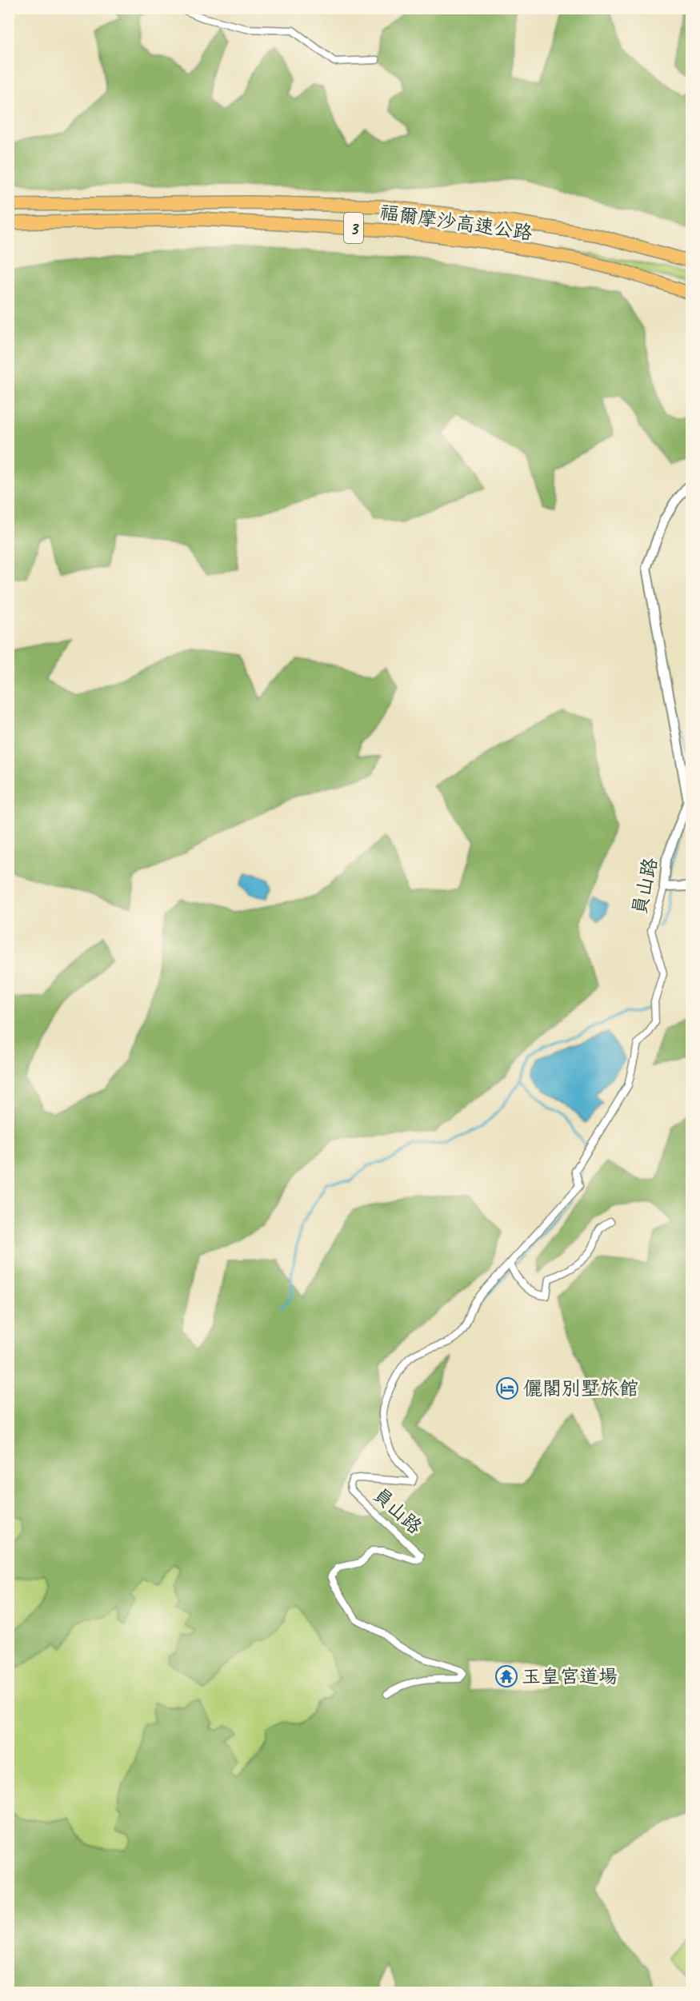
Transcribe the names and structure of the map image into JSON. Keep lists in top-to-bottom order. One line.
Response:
{"streets":{"highway":["福爾摩沙高速公路","3"],"street":["員山路"]},"places":{"hotel":["儷閣別墅旅館"],"temple":["玉皇宮道場"]}}
